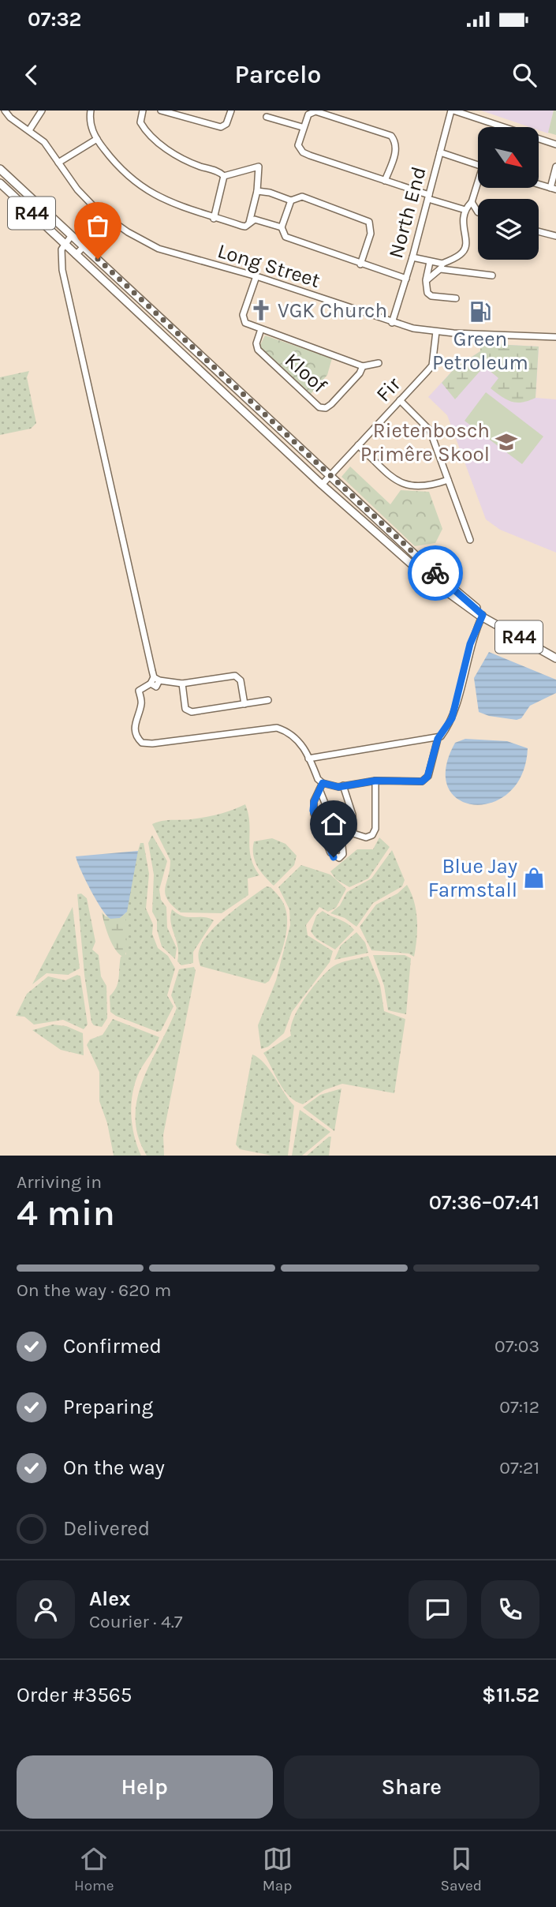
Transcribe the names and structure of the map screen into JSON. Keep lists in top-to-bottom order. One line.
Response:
{"streets":{"main road":["R44"],"street":["North End","Long Street","Kloof","Fir"]},"crossings":[["North End","Long Street"],["R44","Fir"],["Long Street","Kloof"],["Long Street","Fir"]],"places":{"church":["VGK Church"],"fuel station":["Green Petroleum"],"school or university":["Rietenbosch Primêre Skool"],"shop":["Blue Jay Farmstall"]},"north":"bottom right","page":{"status":"07:32","header":"Parcelo","heading":["4 min","Arriving in","07:36–07:41"],"panel":["Alex","Courier · 4.7","Order #3565","$11.52"],"bar":"On the way · 620 m","list":[["Confirmed","07:03"],["Preparing","07:12"],["On the way","07:21"],"Delivered"],"buttons":["Help","Share"],"tabs":["Home","Map","Saved"]}}
